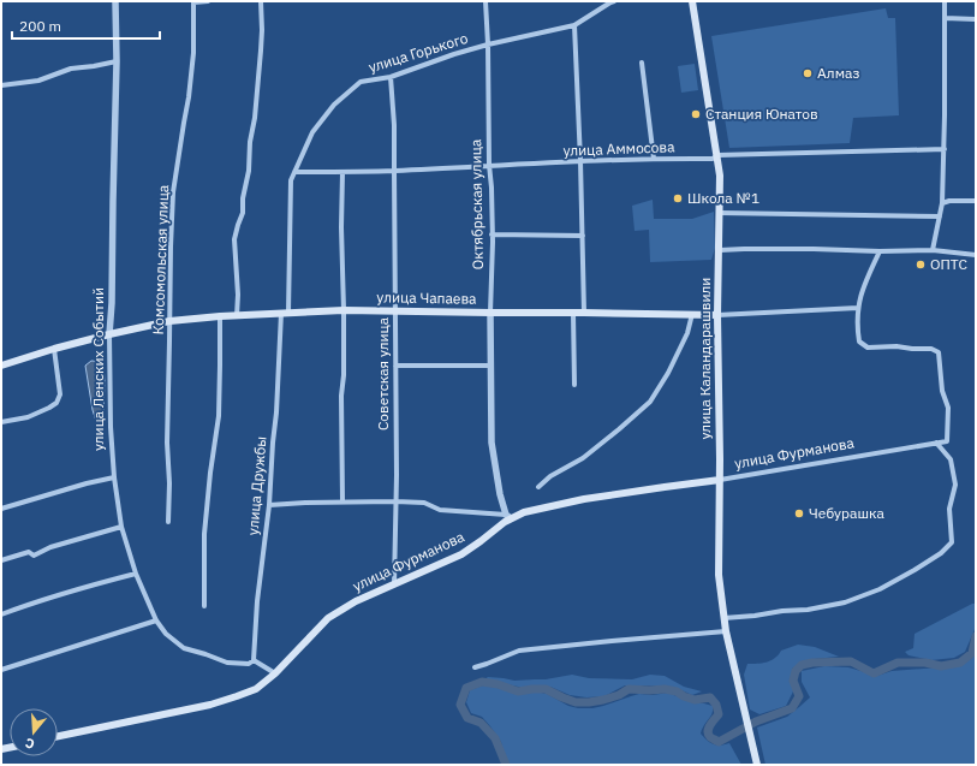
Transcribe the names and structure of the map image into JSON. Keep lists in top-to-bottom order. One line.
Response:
{"streets":{"main road":["улица Чапаева","улица Каландарашвили","улица Фурманова"],"street":["улица Горького","улица Аммосова","Октябрьская улица","Комсомольская улица","улица Ленских Событий","Советская улица","улица Дружбы"]},"crossings":[["улица Горького","улица Аммосова"],["улица Горького","Октябрьская улица"],["улица Горького","улица Чапаева"],["улица Горького","Советская улица"],["улица Горького","улица Дружбы"],["улица Аммосова","Октябрьская улица"],["улица Аммосова","улица Каландарашвили"],["улица Аммосова","Советская улица"],["Октябрьская улица","улица Чапаева"],["Октябрьская улица","улица Фурманова"],["Комсомольская улица","улица Чапаева"],["улица Чапаева","улица Каландарашвили"],["улица Чапаева","улица Ленских Событий"],["улица Чапаева","Советская улица"],["улица Чапаева","улица Фурманова"],["улица Чапаева","улица Дружбы"],["улица Каландарашвили","улица Фурманова"],["улица Ленских Событий","улица Дружбы"],["Советская улица","улица Фурманова"]],"places":["Алмаз","Станция Юнатов","Школа №1","ОПТС","Чебурашка"],"scale_bar":"200 m","north":"bottom"}
